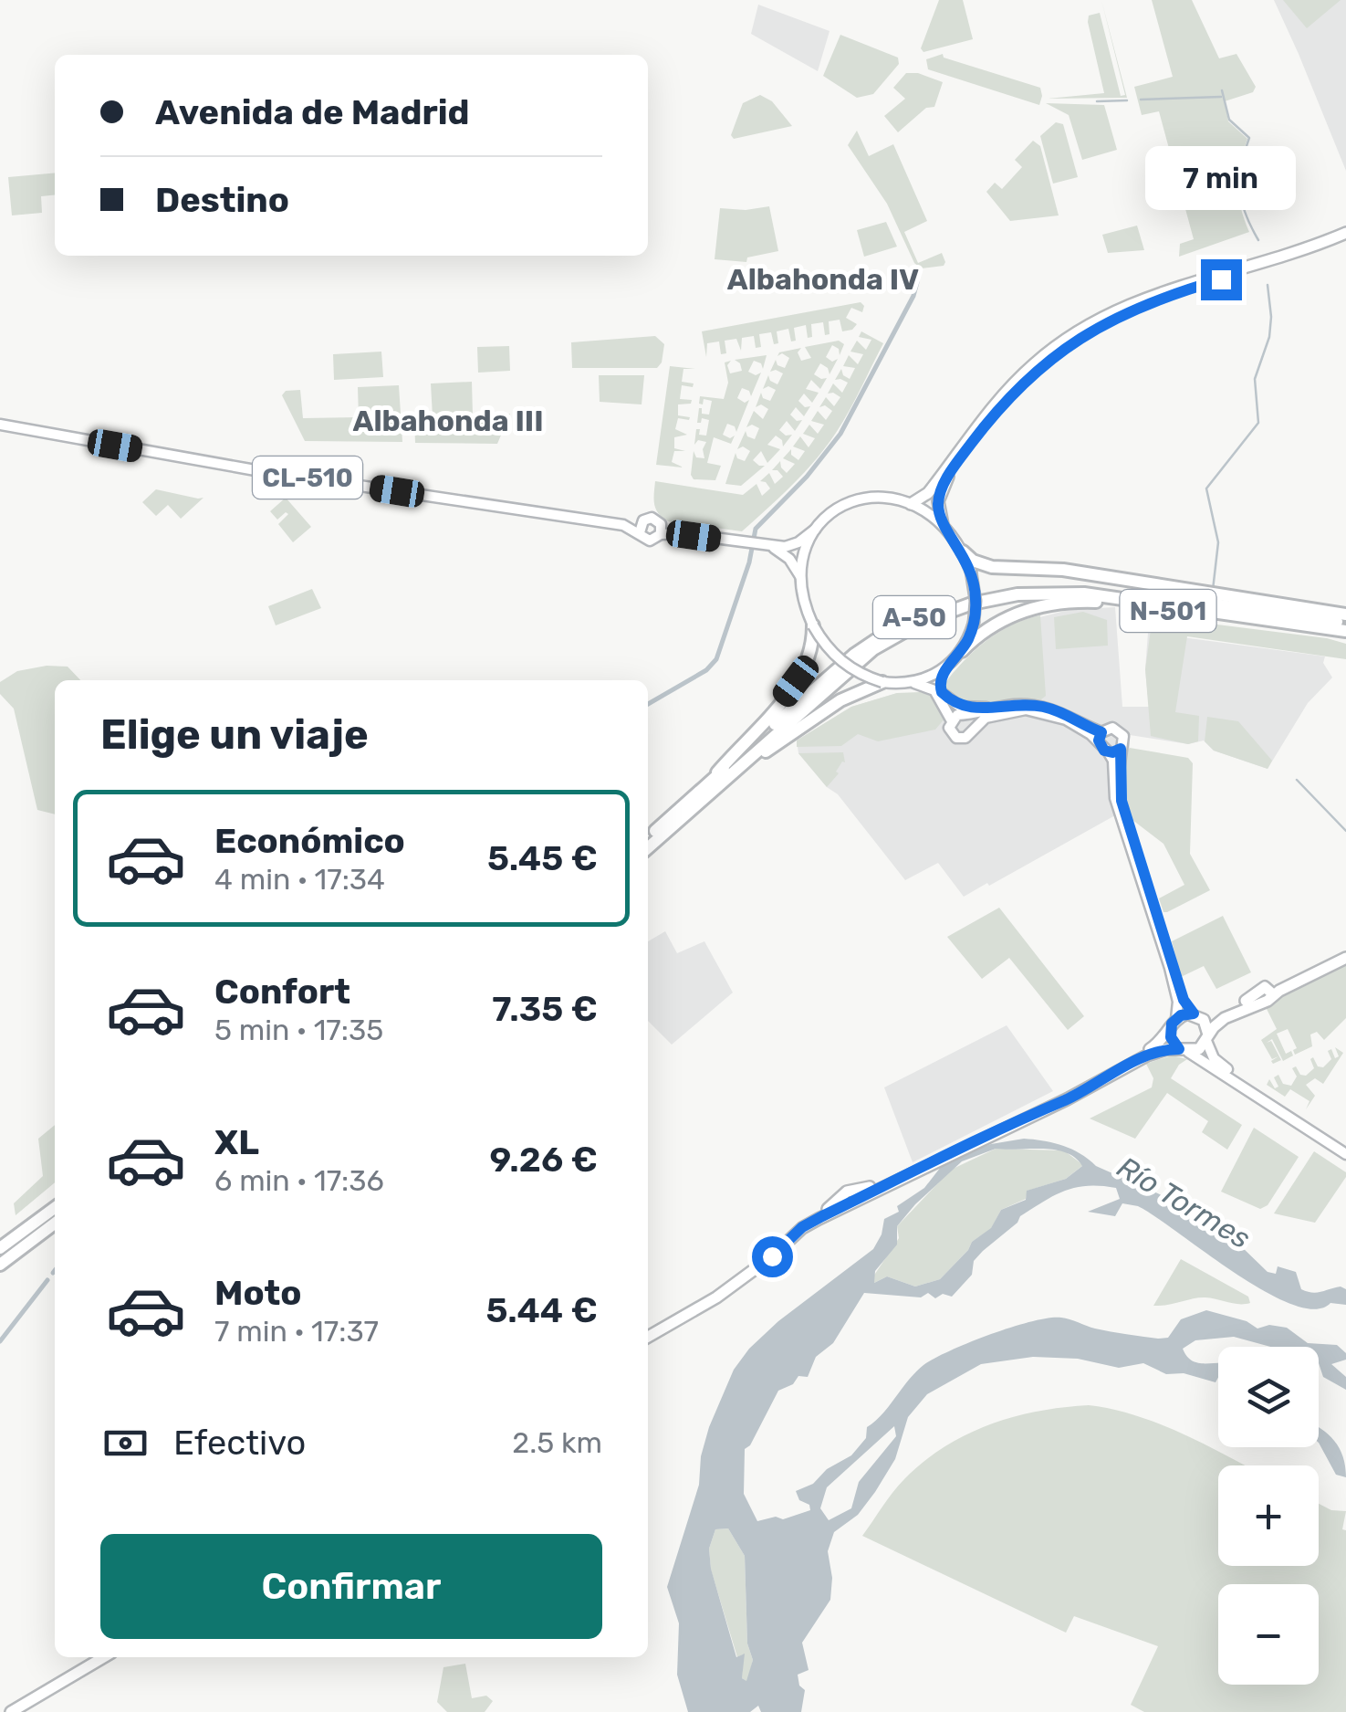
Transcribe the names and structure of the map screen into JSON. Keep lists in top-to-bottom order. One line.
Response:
{"streets":{"highway":["N-501","A-50"],"main road":["CL-510"]},"crossings":[["CL-510","N-501"],["N-501","A-50"]],"districts":["Albahonda IV","Albahonda III"],"water":["Río Tormes"],"page":{"banner":["Avenida de Madrid","Destino"],"bubble":"7 min","heading":"Elige un viaje","list":[{"name":"Económico","note":"4 min · 17:34","value":"5.45 €"},{"name":"Confort","note":"5 min · 17:35","value":"7.35 €"},{"name":"XL","note":"6 min · 17:36","value":"9.26 €"},{"name":"Moto","note":"7 min · 17:37","value":"5.44 €"}],"map_buttons":["+","−"],"pay":["Efectivo","2.5 km"],"buttons":"Confirmar"}}
